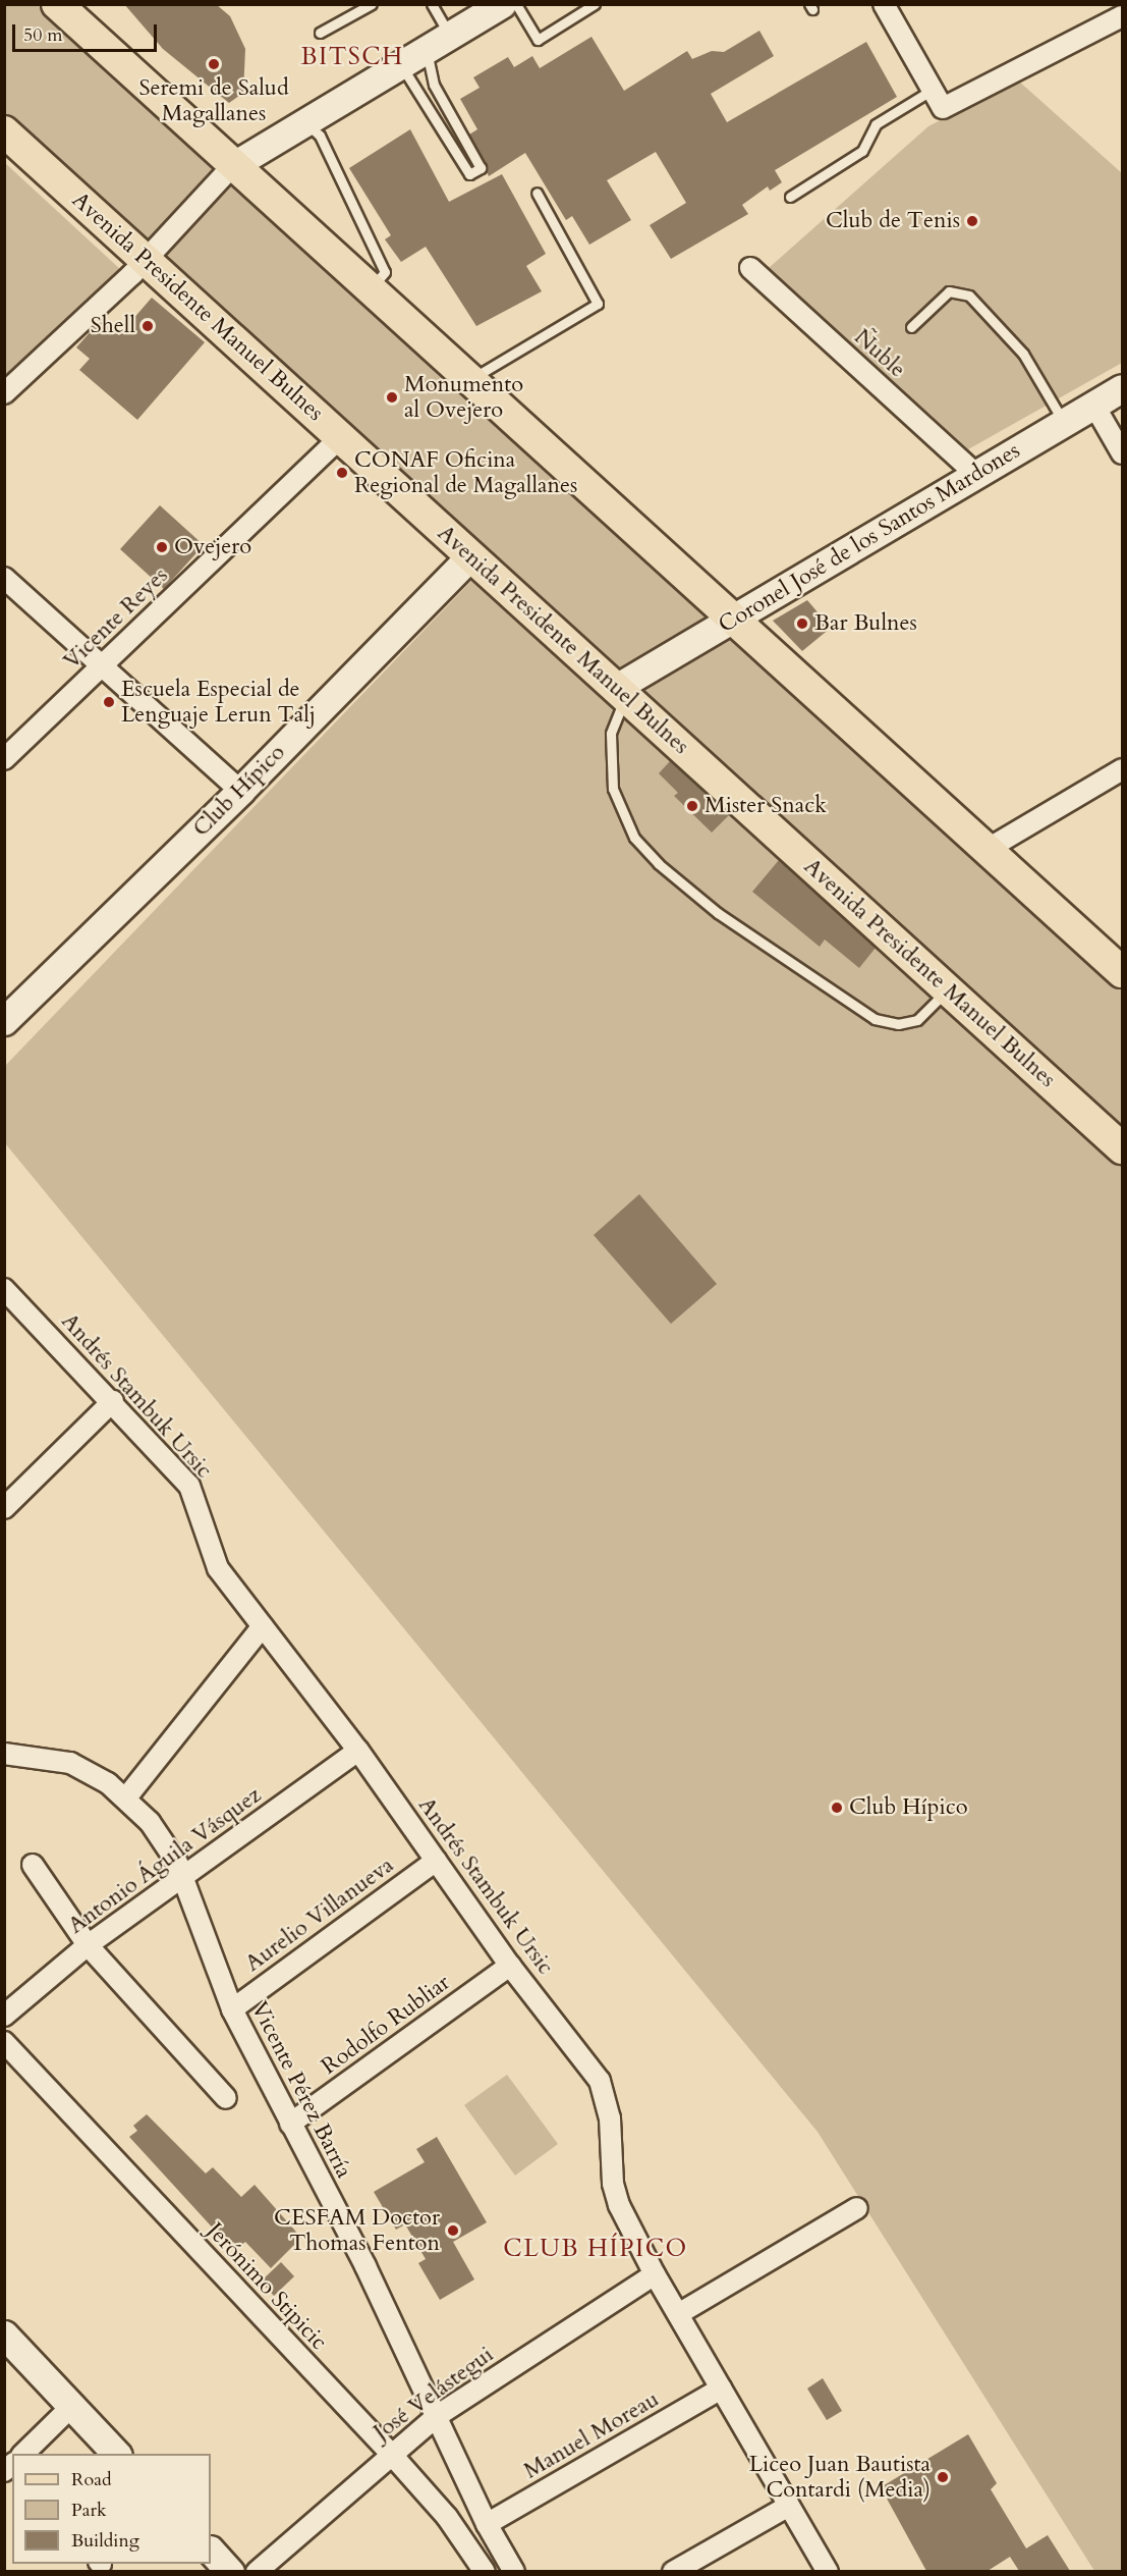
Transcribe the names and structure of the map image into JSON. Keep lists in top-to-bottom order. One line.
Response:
{"streets":{"main road":["Avenida Presidente Manuel Bulnes"],"street":["Ñuble","Coronel José de los Santos Mardones","Vicente Reyes","Club Hípico","Andrés Stambuk Ursic","Antonio Águila Vásquez","Aurelio Villanueva","Rodolfo Rubliar","Vicente Pérez Barría","Jerónimo Stipicic","José Velástegui","Manuel Moreau"]},"crossings":[["Avenida Presidente Manuel Bulnes","Coronel José de los Santos Mardones"],["Avenida Presidente Manuel Bulnes","Vicente Reyes"],["Avenida Presidente Manuel Bulnes","Club Hípico"],["Ñuble","Coronel José de los Santos Mardones"],["Andrés Stambuk Ursic","Antonio Águila Vásquez"],["Andrés Stambuk Ursic","Aurelio Villanueva"],["Andrés Stambuk Ursic","Rodolfo Rubliar"],["Andrés Stambuk Ursic","José Velástegui"],["Andrés Stambuk Ursic","Manuel Moreau"],["Antonio Águila Vásquez","Vicente Pérez Barría"],["Aurelio Villanueva","Vicente Pérez Barría"],["Rodolfo Rubliar","Vicente Pérez Barría"],["Vicente Pérez Barría","José Velástegui"],["Vicente Pérez Barría","Manuel Moreau"],["Jerónimo Stipicic","José Velástegui"]],"districts":["BITSCH","CLUB HÍPICO"],"places":["Seremi de Salud Magallanes","Club de Tenis","Shell","Monumento al Ovejero","CONAF Oficina Regional de Magallanes","Ovejero","Bar Bulnes","Escuela Especial de Lenguaje Lerun Talj","Mister Snack","Club Hípico","CESFAM Doctor Thomas Fenton","Liceo Juan Bautista Contardi (Media)"],"legend":["Road","Park","Building"],"scale_bar":"50 m"}
